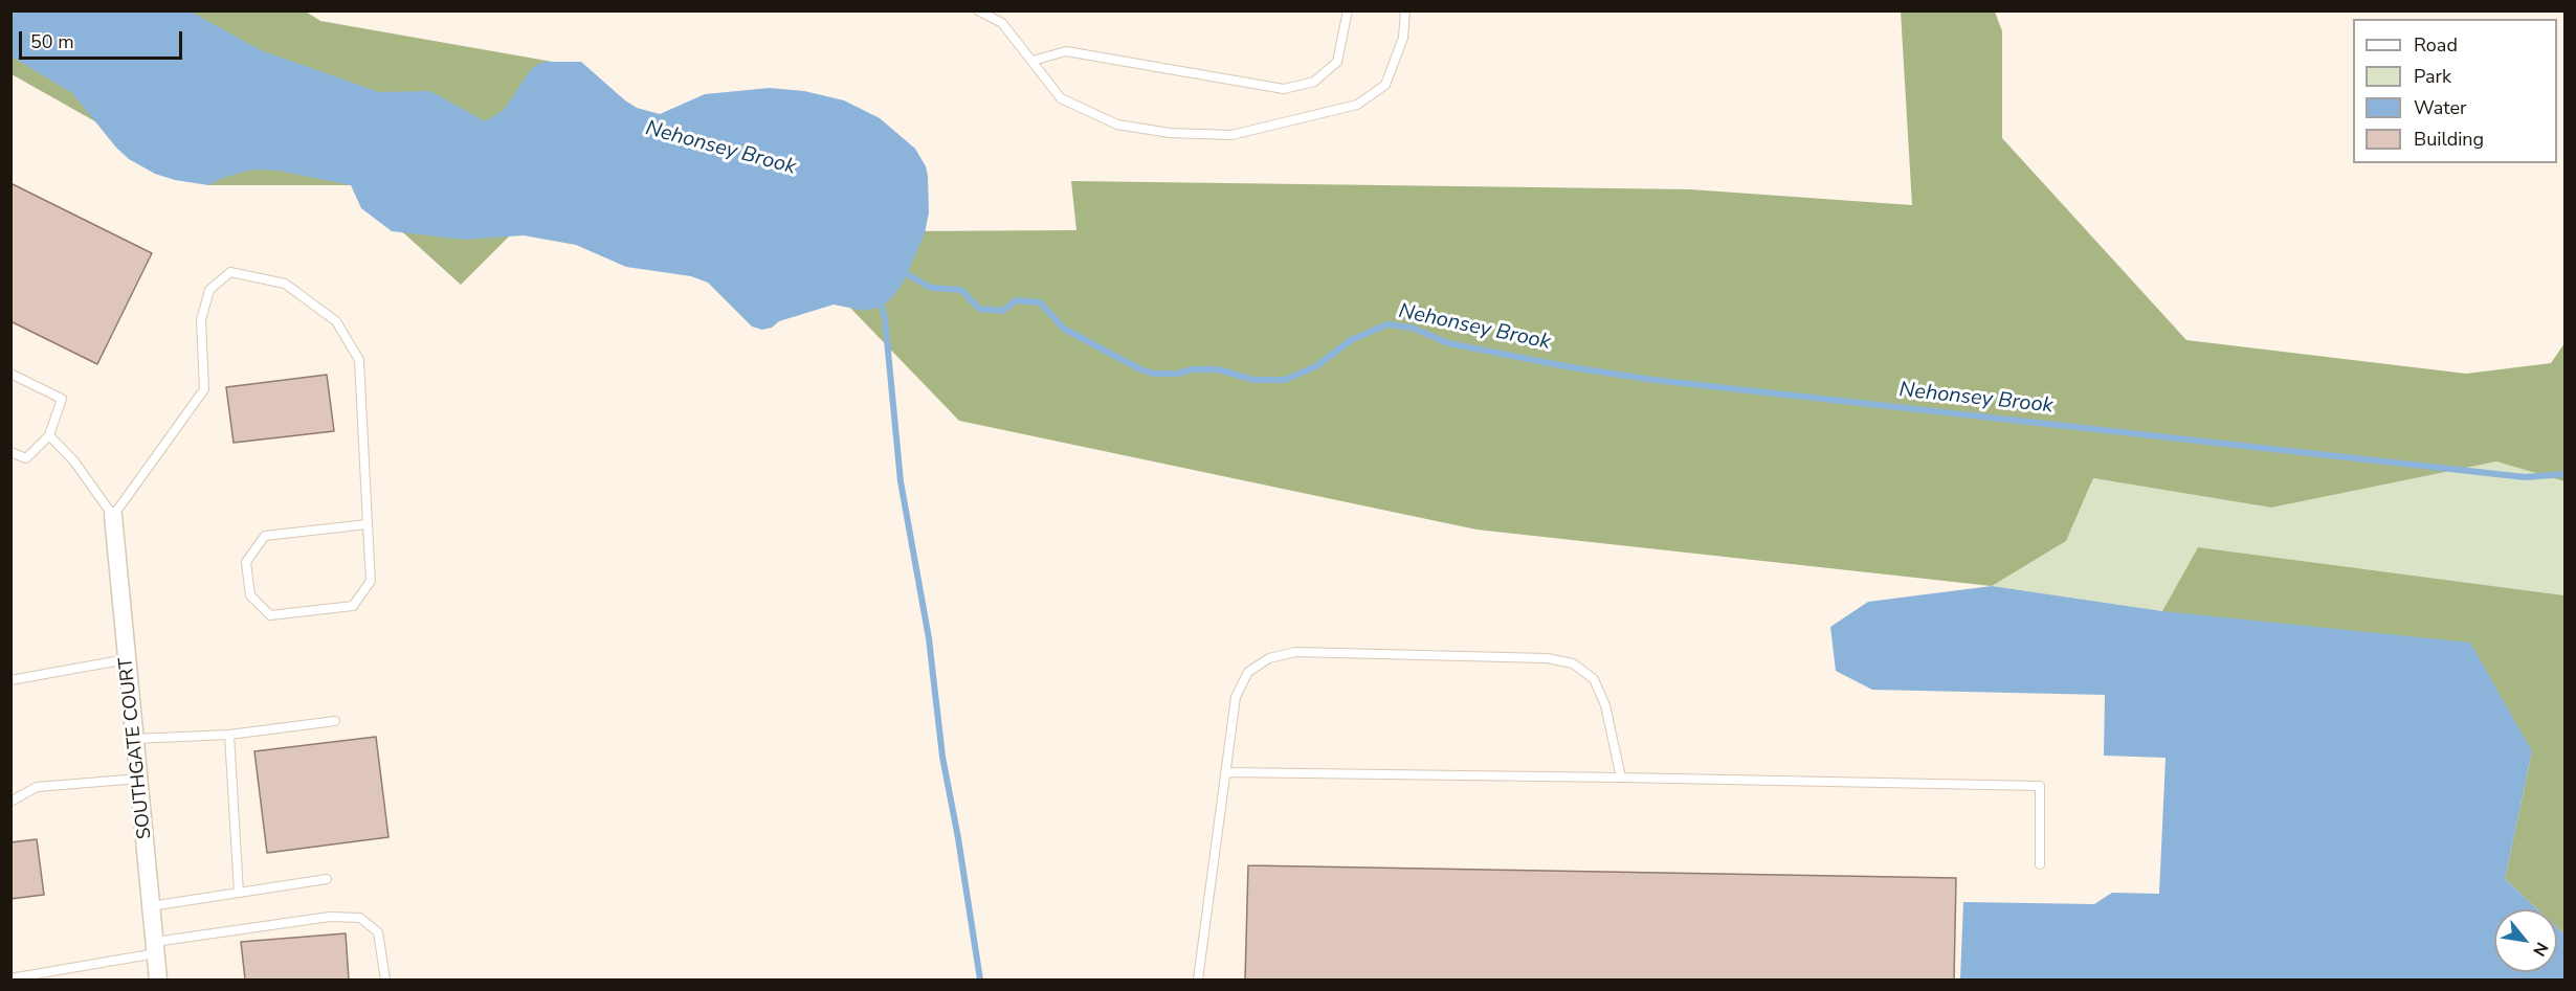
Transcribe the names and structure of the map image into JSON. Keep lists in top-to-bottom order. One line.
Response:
{"streets":{"street":["SOUTHGATE COURT"]},"water":["Nehonsey Brook"],"legend":["Road","Park","Water","Building"],"scale_bar":"50 m","north":"bottom right"}
